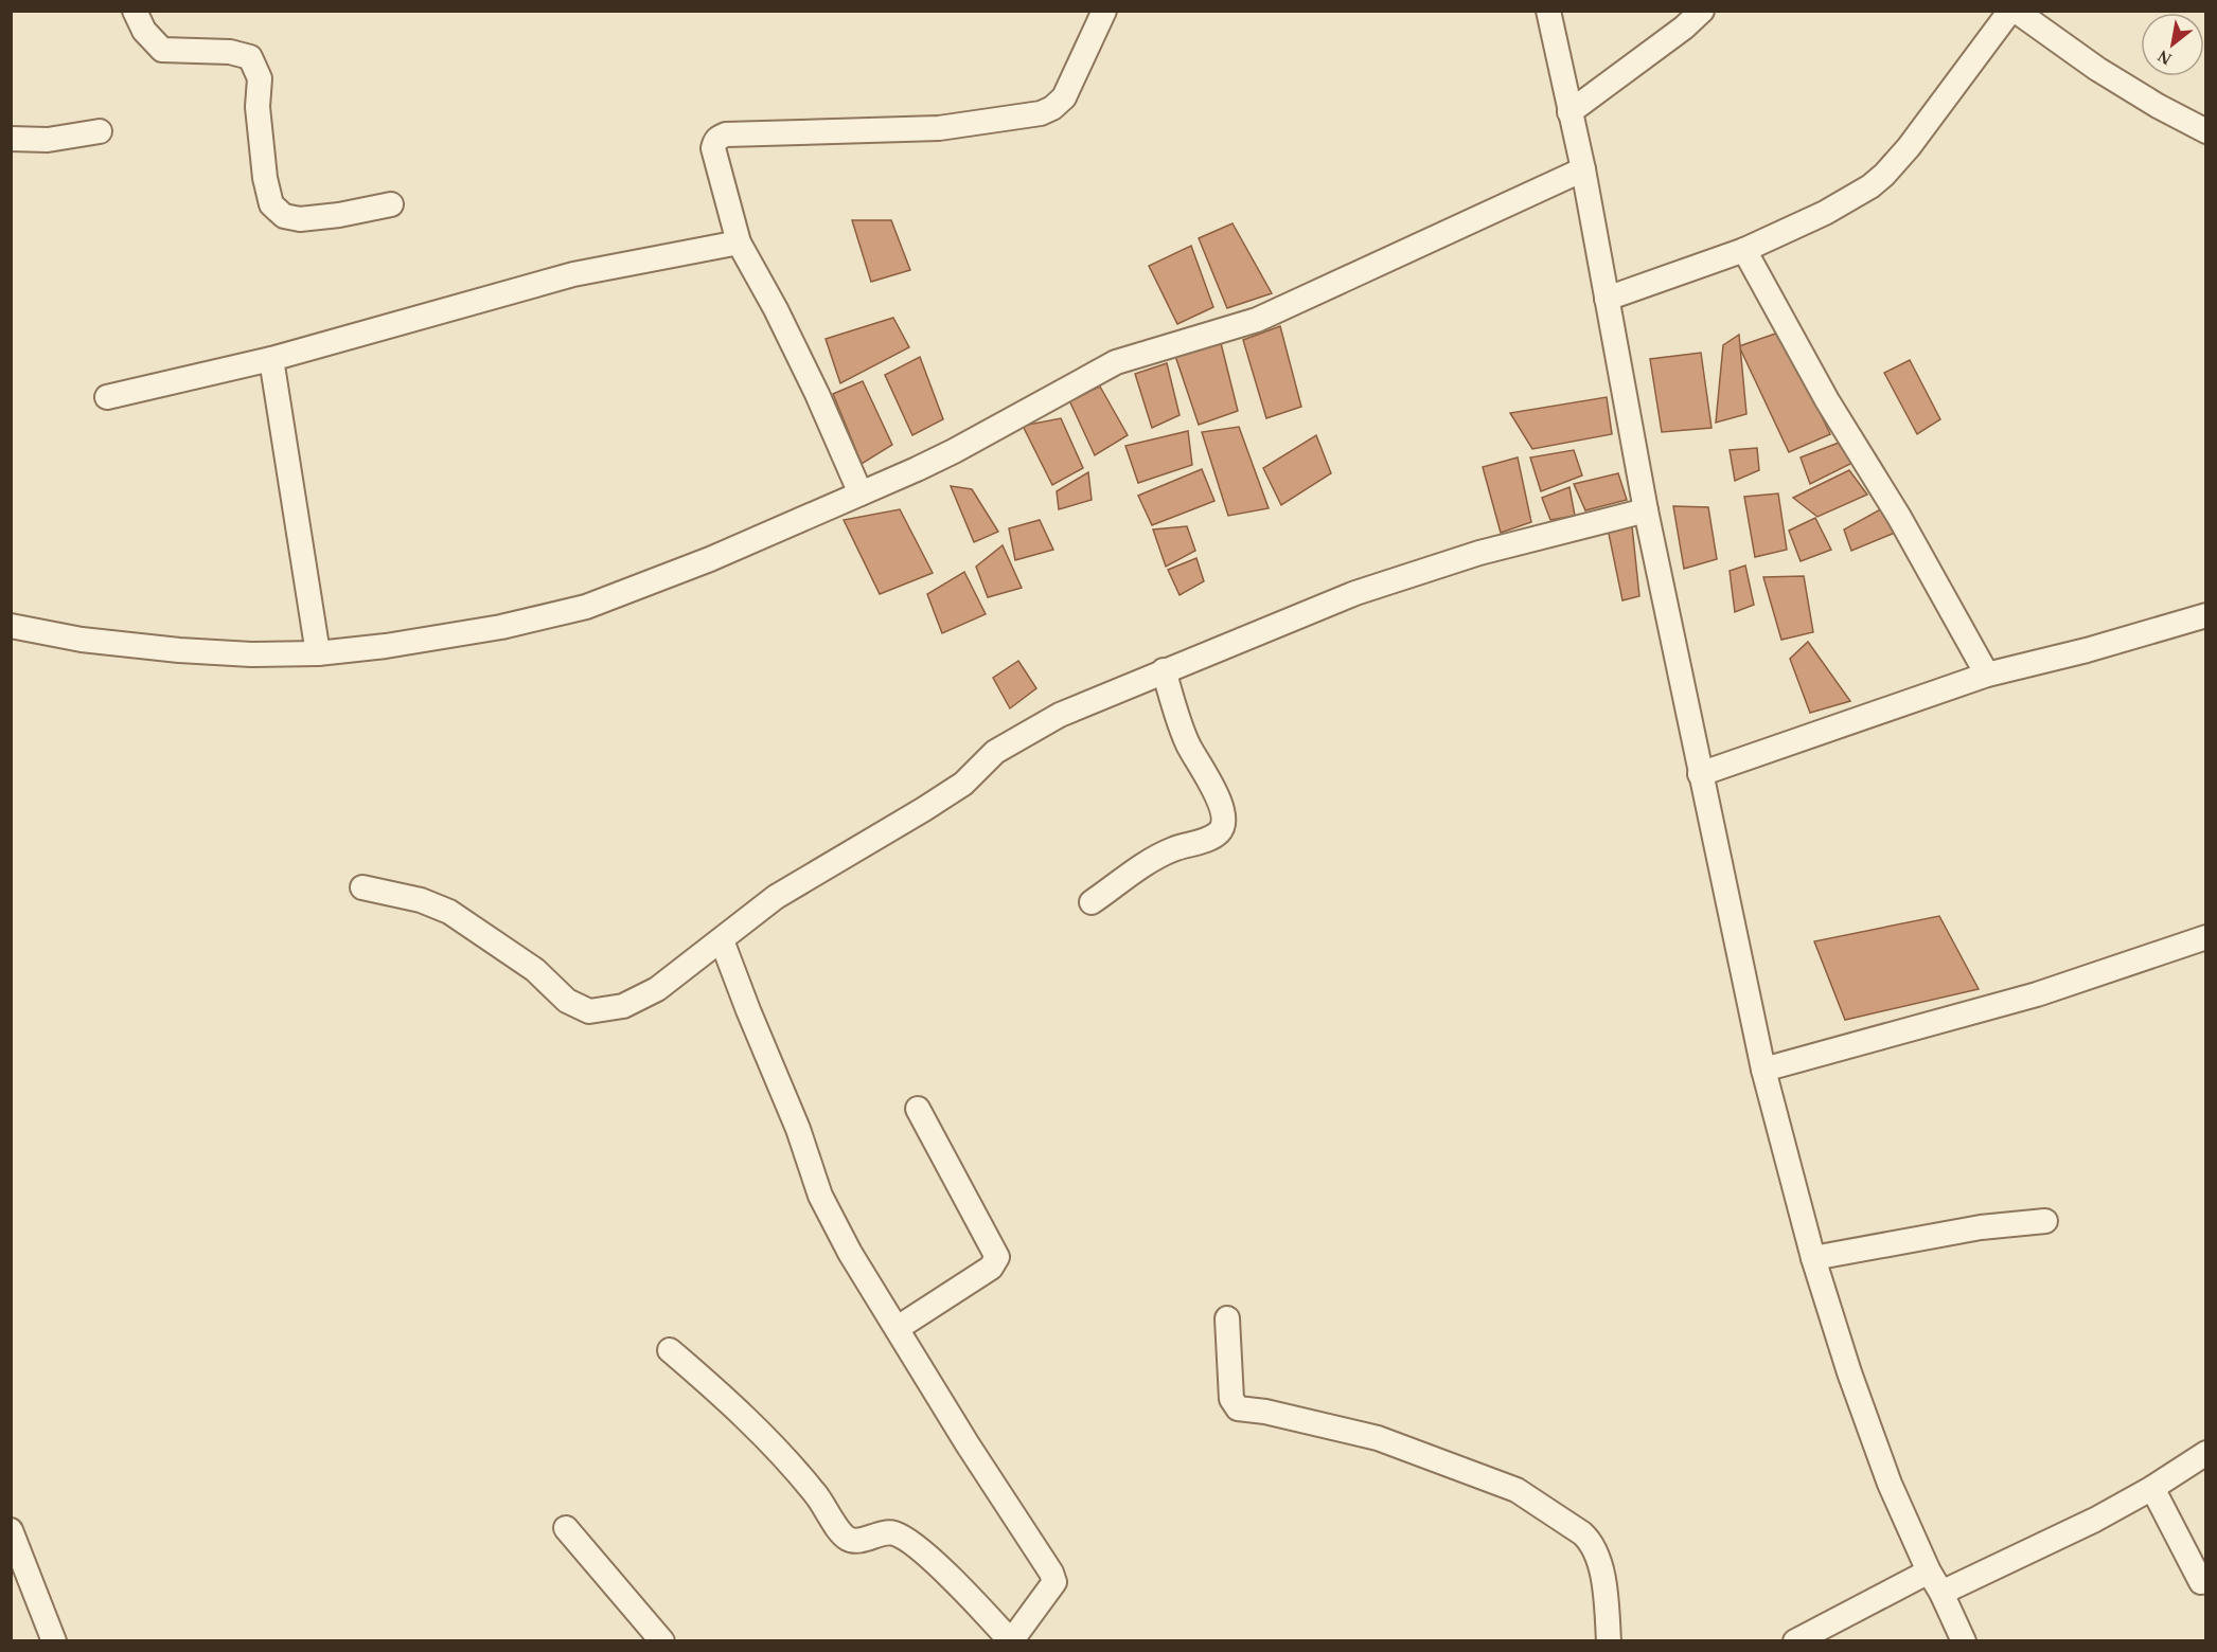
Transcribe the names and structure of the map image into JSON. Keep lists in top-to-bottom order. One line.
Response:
{"north":"bottom left"}
